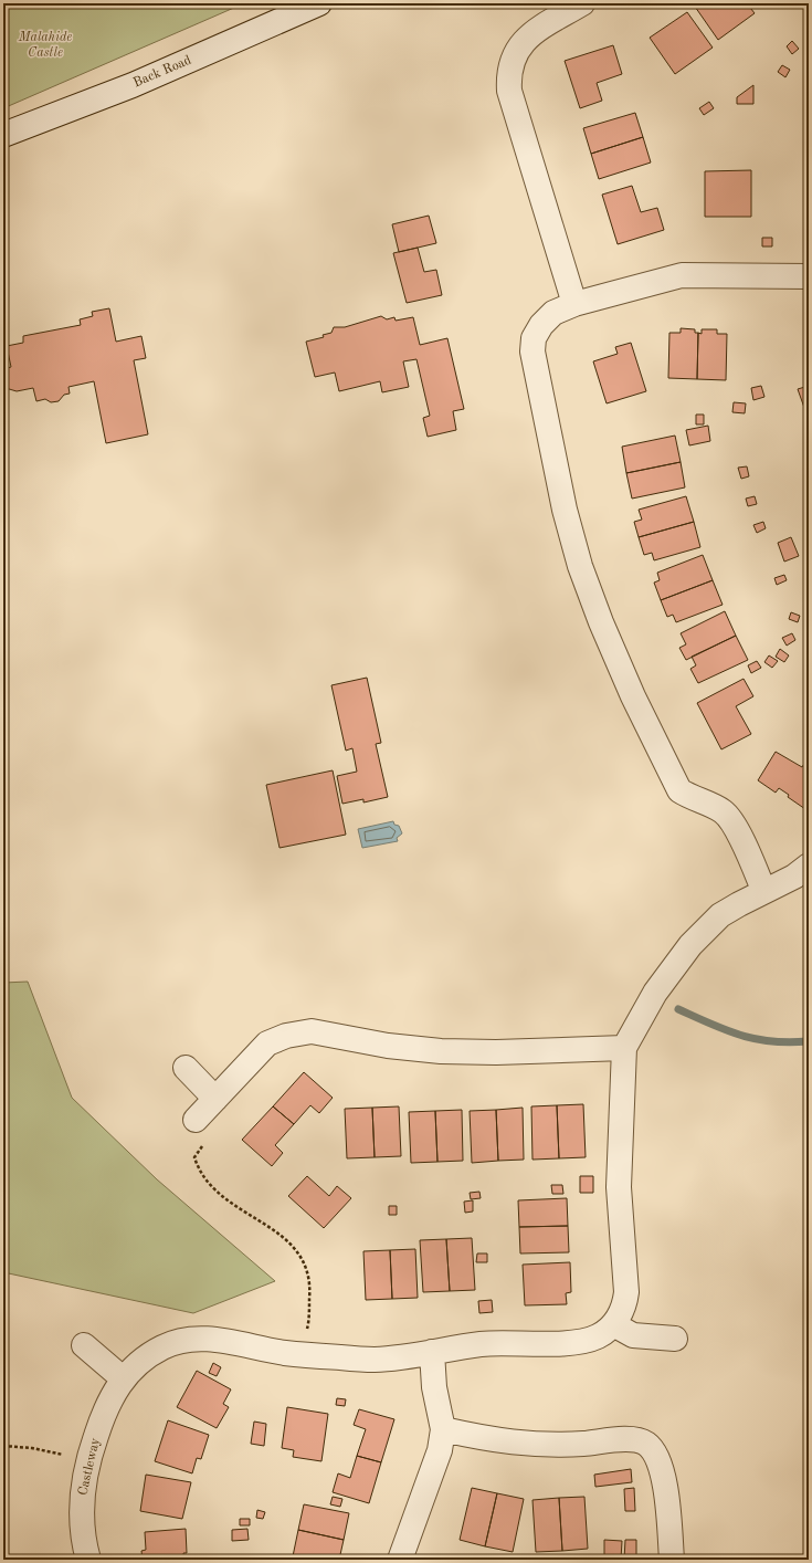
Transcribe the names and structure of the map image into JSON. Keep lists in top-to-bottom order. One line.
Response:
{"streets":{"street":["Back Road","Castleway"]},"parks":["Malahide Castle"]}
